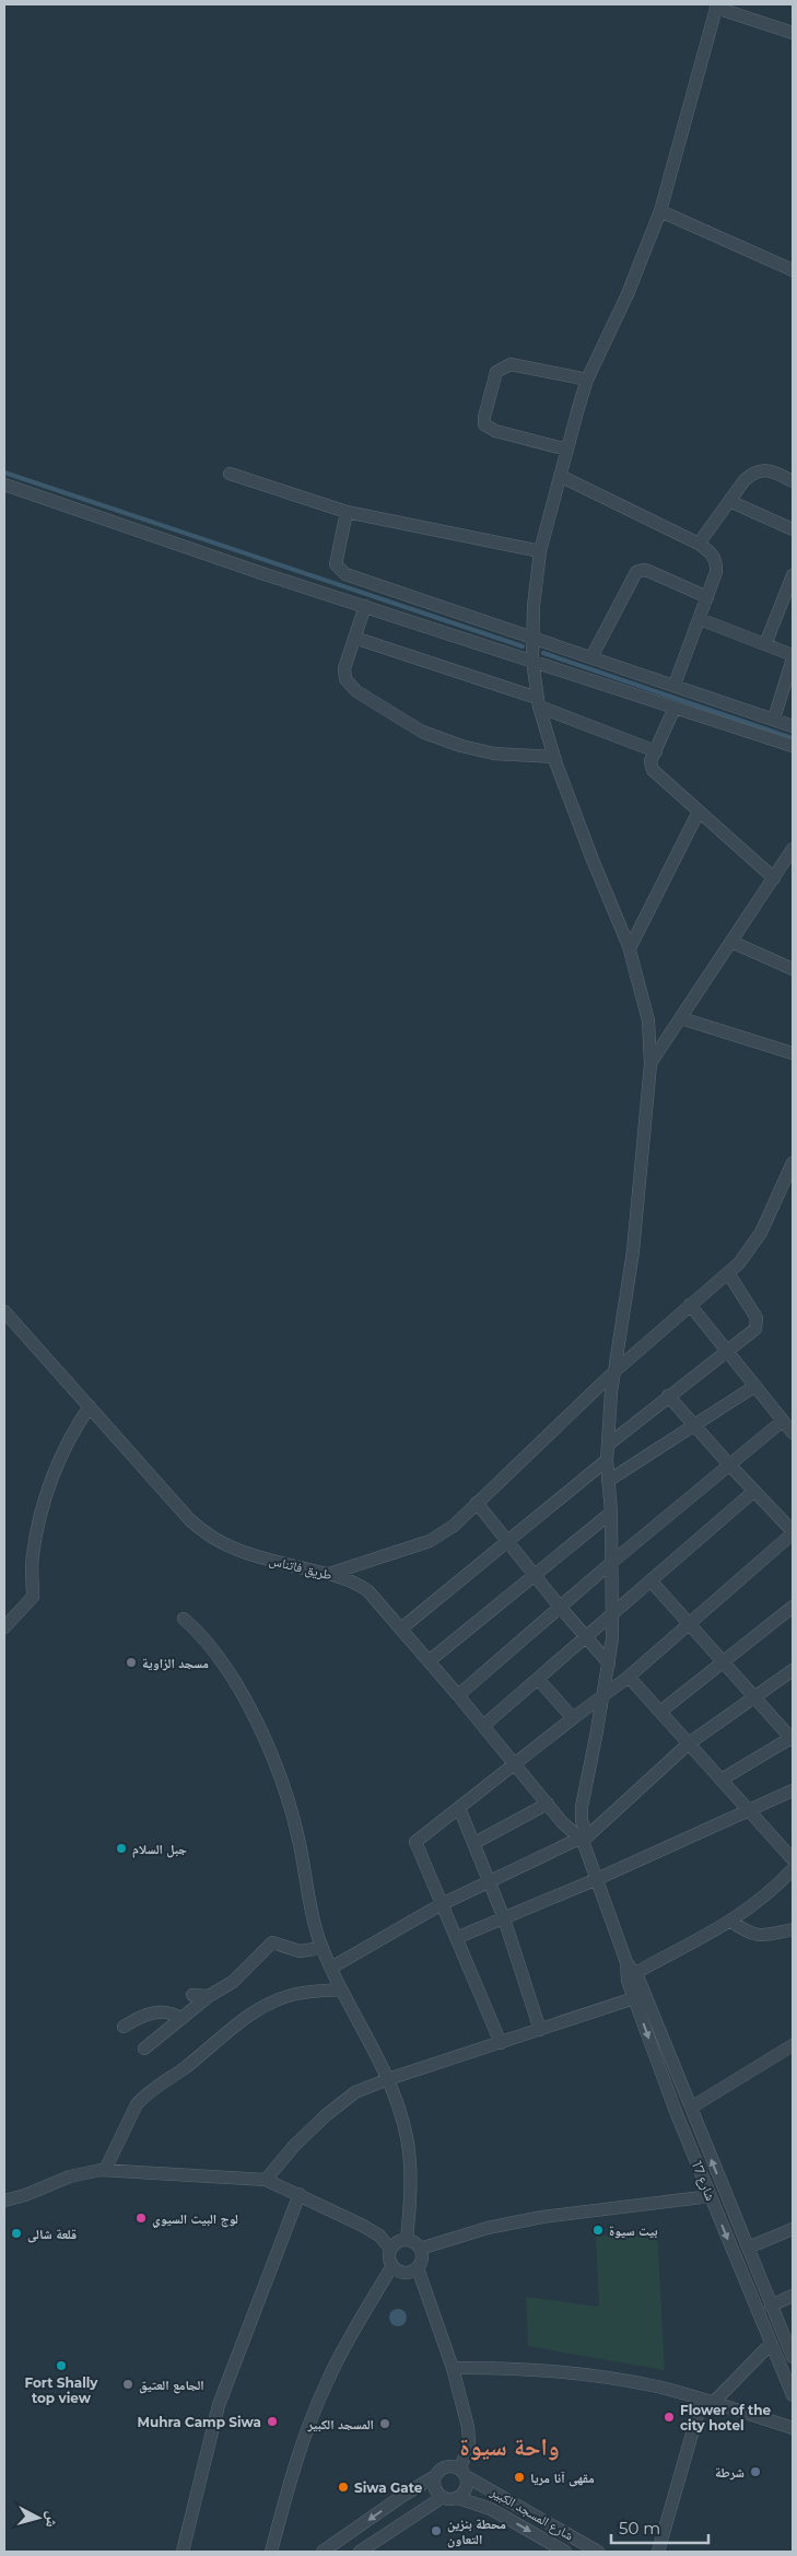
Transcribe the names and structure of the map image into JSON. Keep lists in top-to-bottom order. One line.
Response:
{"streets":{"street":["طريق فاتناس","شارع 17","شارع المسجد الكبير"]},"crossings":[["طريق فاتناس","شارع 17"]],"districts":["واحة سيوة"],"places":["مسجد الزاوية","جبل السلام","لوج البيت السيوي","بيت سيوة","قلعة شالى","Fort Shally top view","الجامع العتيق","Flower of the city hotel","Muhra Camp Siwa","المسجد الكبير","شرطة","مقهى آنا مريا","Siwa Gate","محطة بنزين التعاون"],"scale_bar":"50 m","north":"right"}
